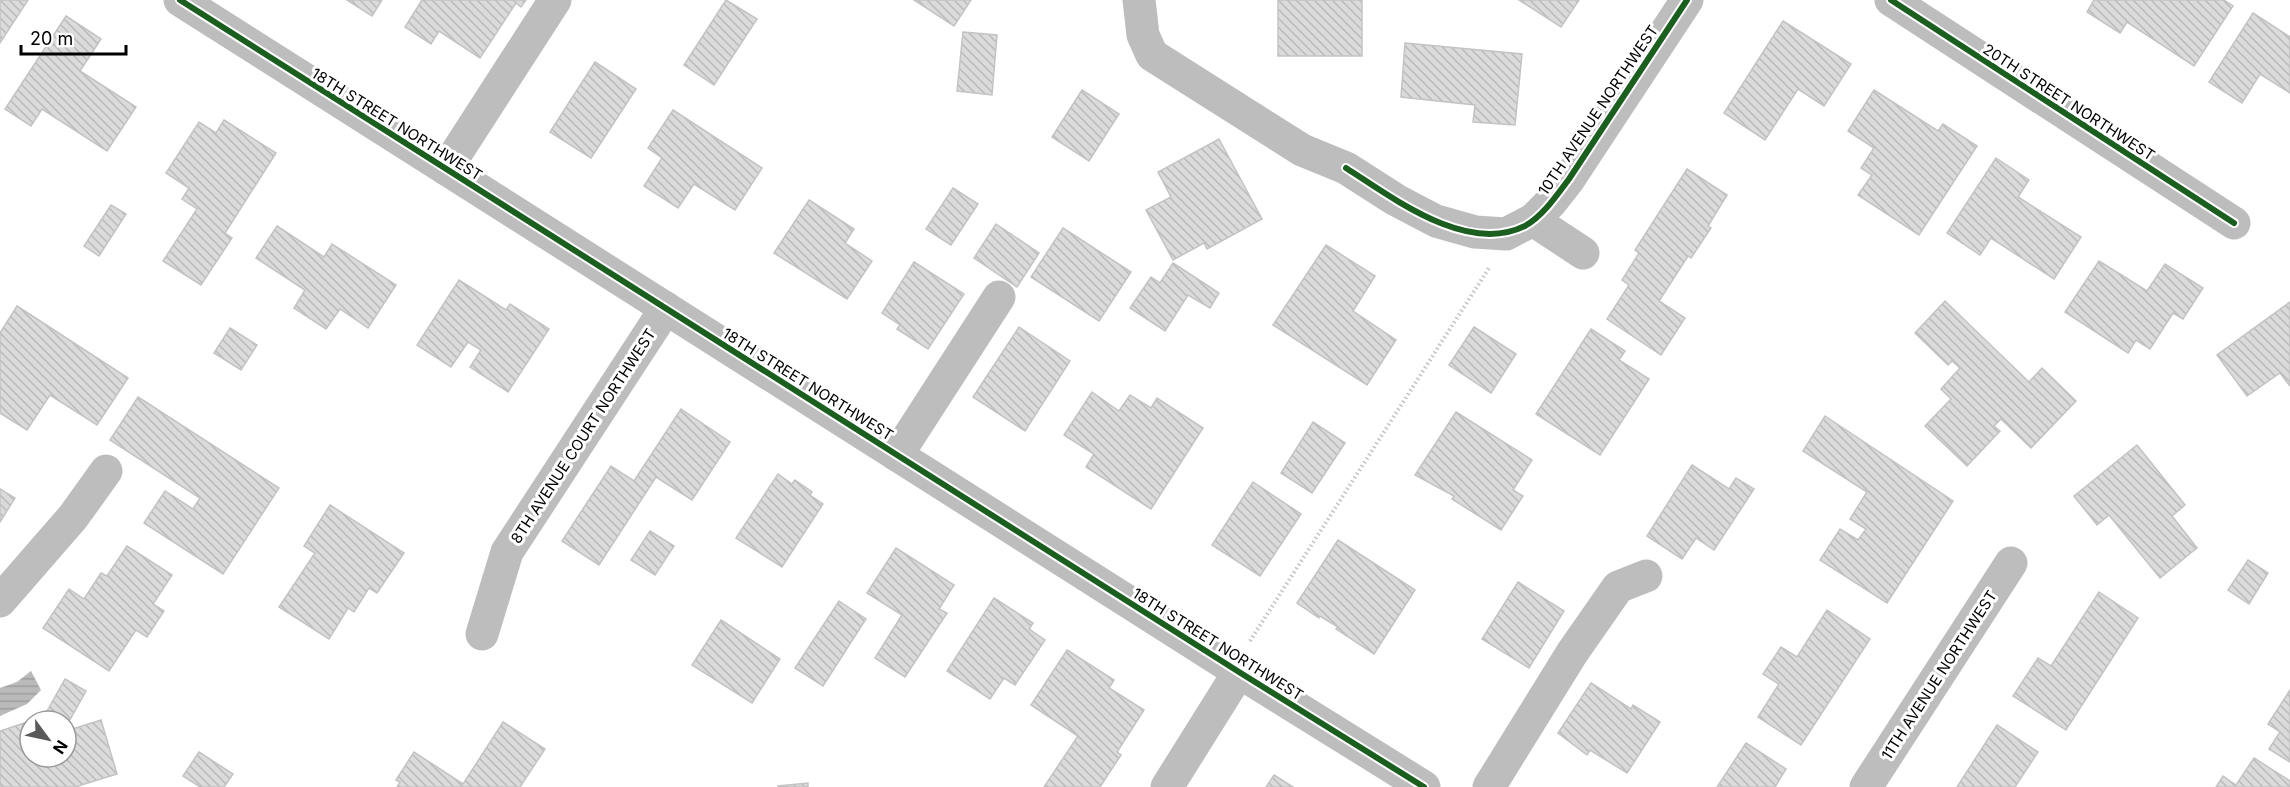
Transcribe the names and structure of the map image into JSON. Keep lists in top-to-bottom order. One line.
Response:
{"streets":{"street":["20TH STREET NORTHWEST","10TH AVENUE NORTHWEST","18TH STREET NORTHWEST","8TH AVENUE COURT NORTHWEST","11TH AVENUE NORTHWEST"]},"crossings":[["18TH STREET NORTHWEST","8TH AVENUE COURT NORTHWEST"]],"scale_bar":"20 m","north":"bottom right"}
